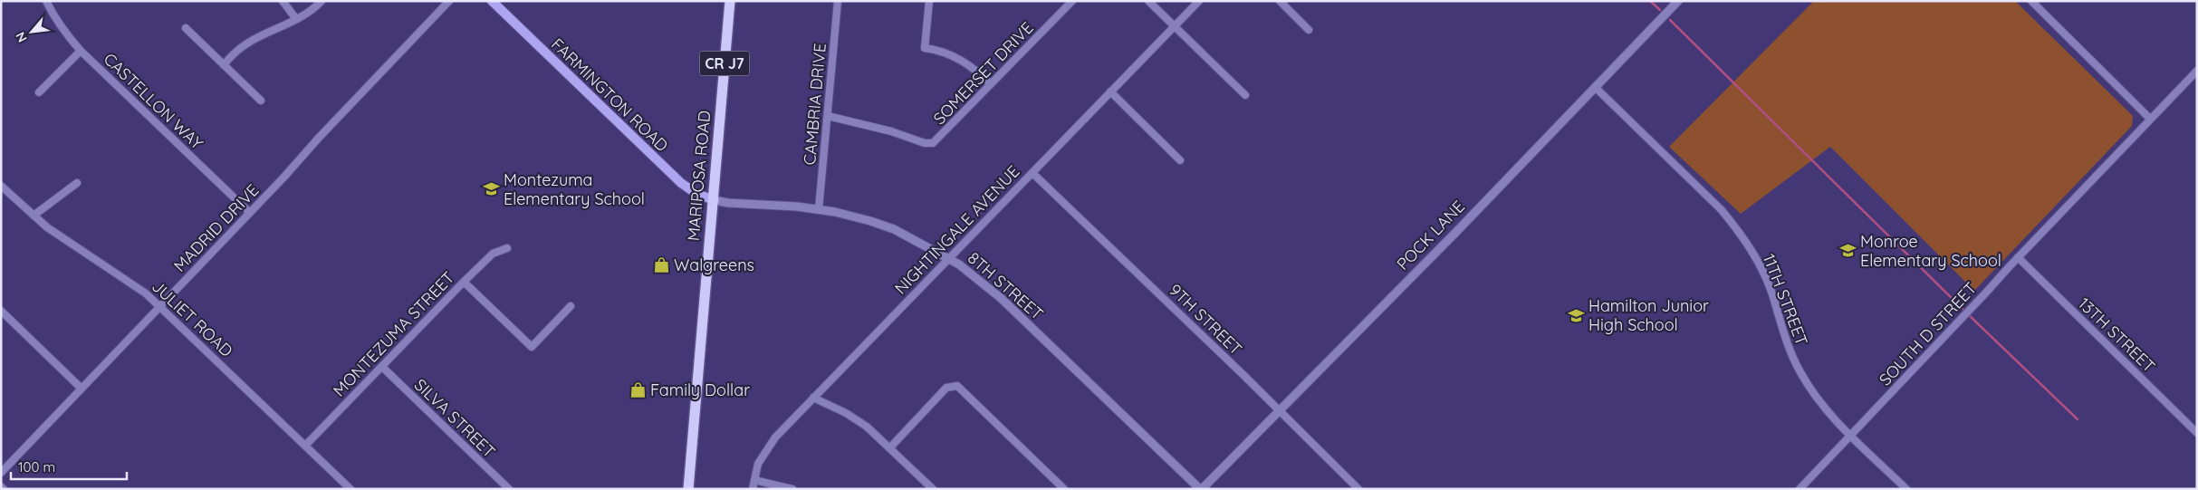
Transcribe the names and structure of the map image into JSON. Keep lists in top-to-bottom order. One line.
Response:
{"streets":{"main road":["CR J7","FARMINGTON ROAD","MARIPOSA ROAD"],"street":["SOMERSET DRIVE","CASTELLON WAY","CAMBRIA DRIVE","MADRID DRIVE","NIGHTINGALE AVENUE","POCK LANE","8TH STREET","11TH STREET","JULIET ROAD","9TH STREET","MONTEZUMA STREET","SOUTH D STREET","13TH STREET","SILVA STREET"]},"crossings":[["SOMERSET DRIVE","CAMBRIA DRIVE"],["FARMINGTON ROAD","MARIPOSA ROAD"],["FARMINGTON ROAD","8TH STREET"],["CASTELLON WAY","MADRID DRIVE"],["CAMBRIA DRIVE","8TH STREET"],["MARIPOSA ROAD","8TH STREET"],["MADRID DRIVE","JULIET ROAD"],["NIGHTINGALE AVENUE","8TH STREET"],["NIGHTINGALE AVENUE","9TH STREET"],["POCK LANE","8TH STREET"],["POCK LANE","11TH STREET"],["POCK LANE","9TH STREET"],["11TH STREET","SOUTH D STREET"],["JULIET ROAD","MONTEZUMA STREET"],["MONTEZUMA STREET","SILVA STREET"],["SOUTH D STREET","13TH STREET"]],"places":{"school or university":["Montezuma Elementary School","Monroe Elementary School","Hamilton Junior High School"],"shop":["Walgreens","Family Dollar"]},"scale_bar":"100 m","north":"bottom left"}
